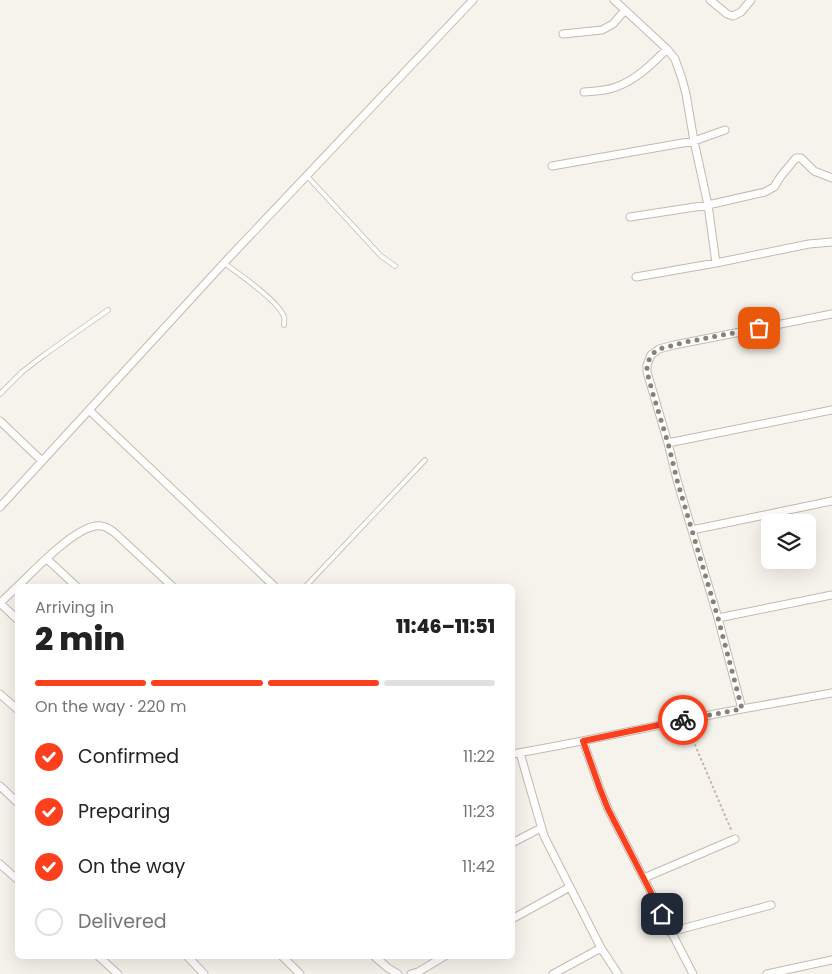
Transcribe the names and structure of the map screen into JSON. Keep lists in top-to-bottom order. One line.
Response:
{"page":{"heading":["2 min","Arriving in","11:46–11:51"],"bar":"On the way · 220 m","list":[["Confirmed","11:22"],["Preparing","11:23"],["On the way","11:42"],"Delivered"]}}
